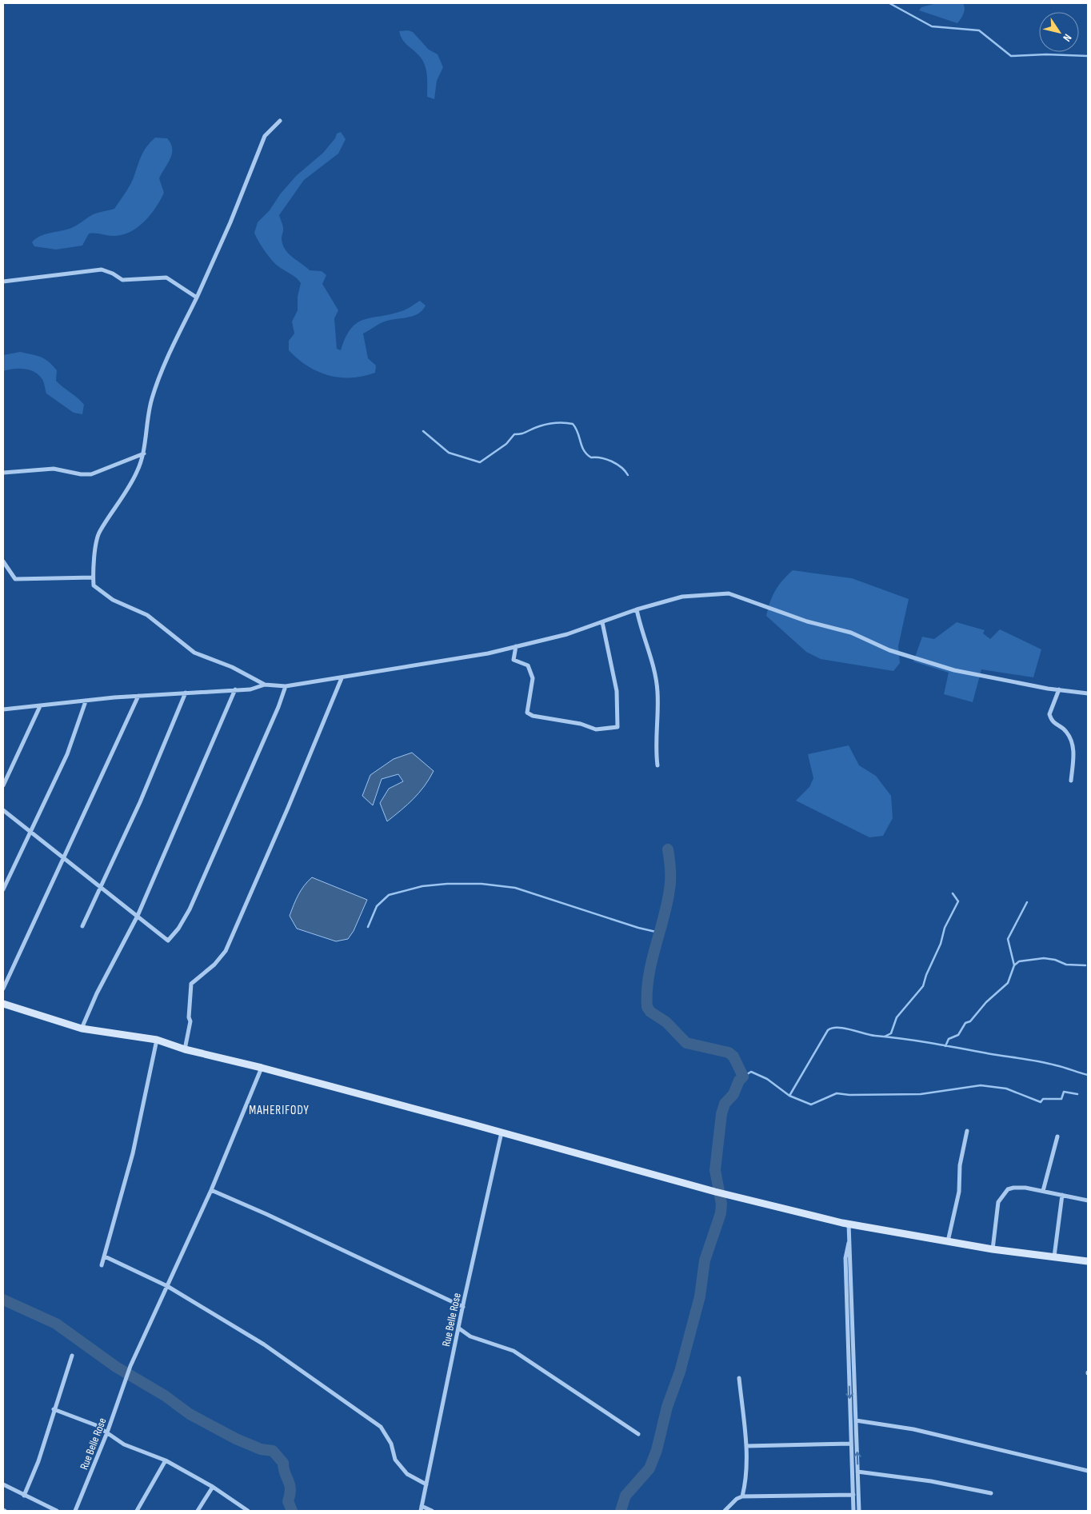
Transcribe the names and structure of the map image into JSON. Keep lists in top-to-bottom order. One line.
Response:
{"streets":{"street":["Rue Belle Rose"]},"districts":["MAHERIFODY"],"north":"bottom right"}
